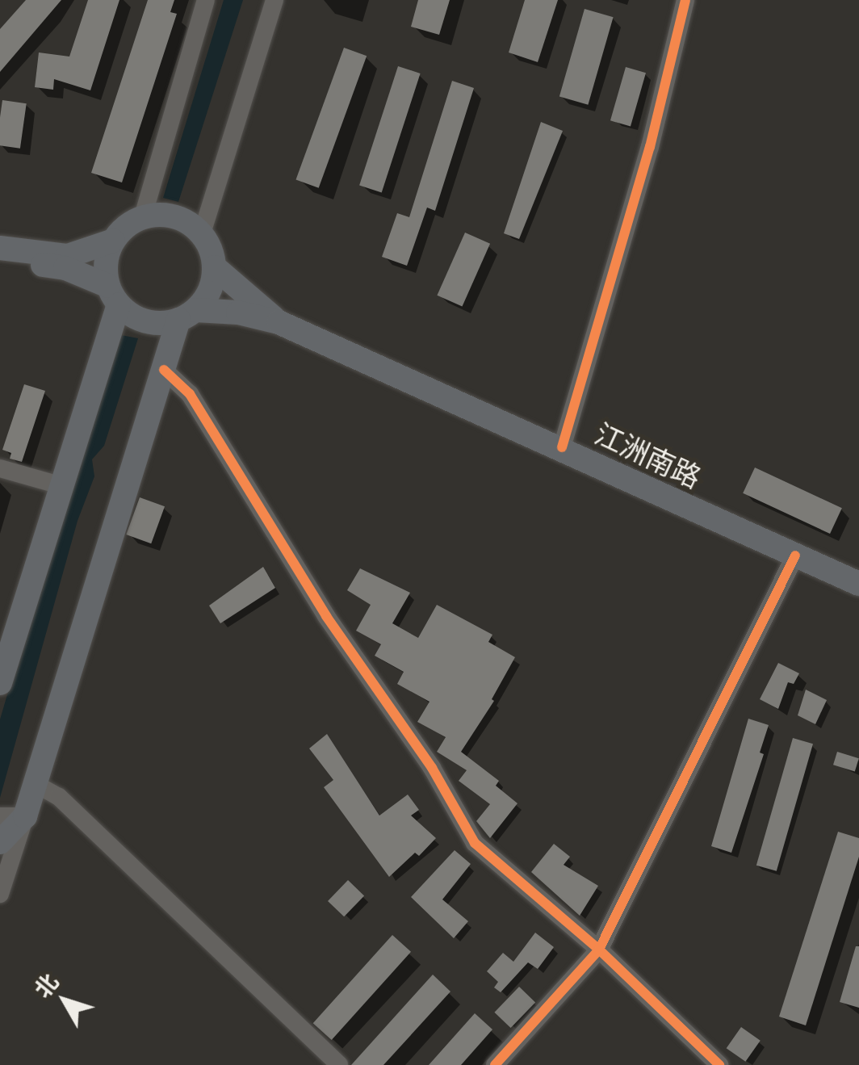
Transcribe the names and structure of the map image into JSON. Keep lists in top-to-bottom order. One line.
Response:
{"streets":{"main road":["江洲南路"]},"north":"top left"}
